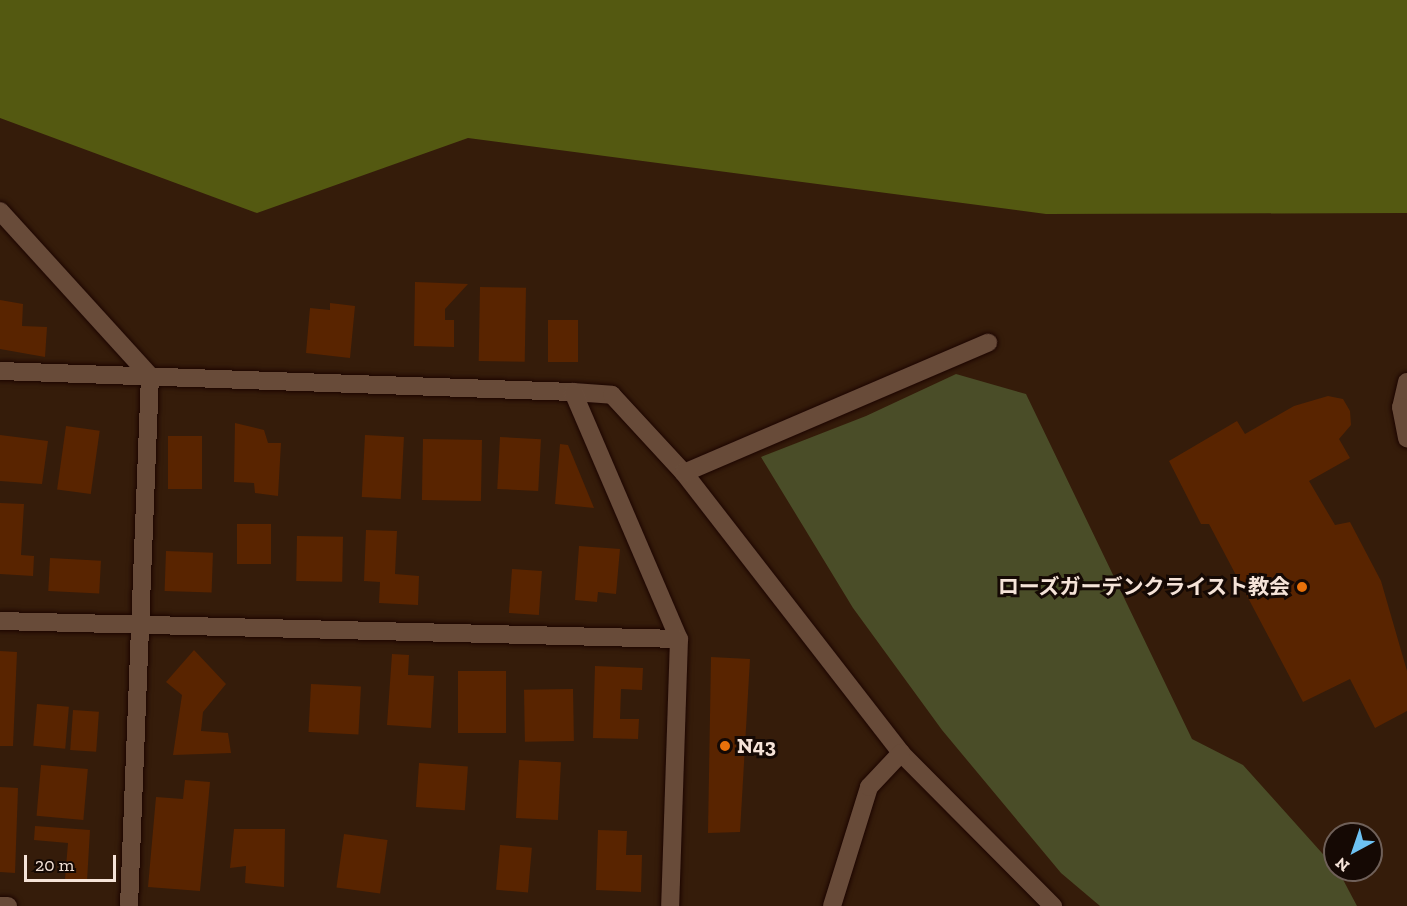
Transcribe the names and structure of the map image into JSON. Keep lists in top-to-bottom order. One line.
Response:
{"places":["ローズガーデンクライスト教会","N43"],"scale_bar":"20 m","north":"bottom left"}
